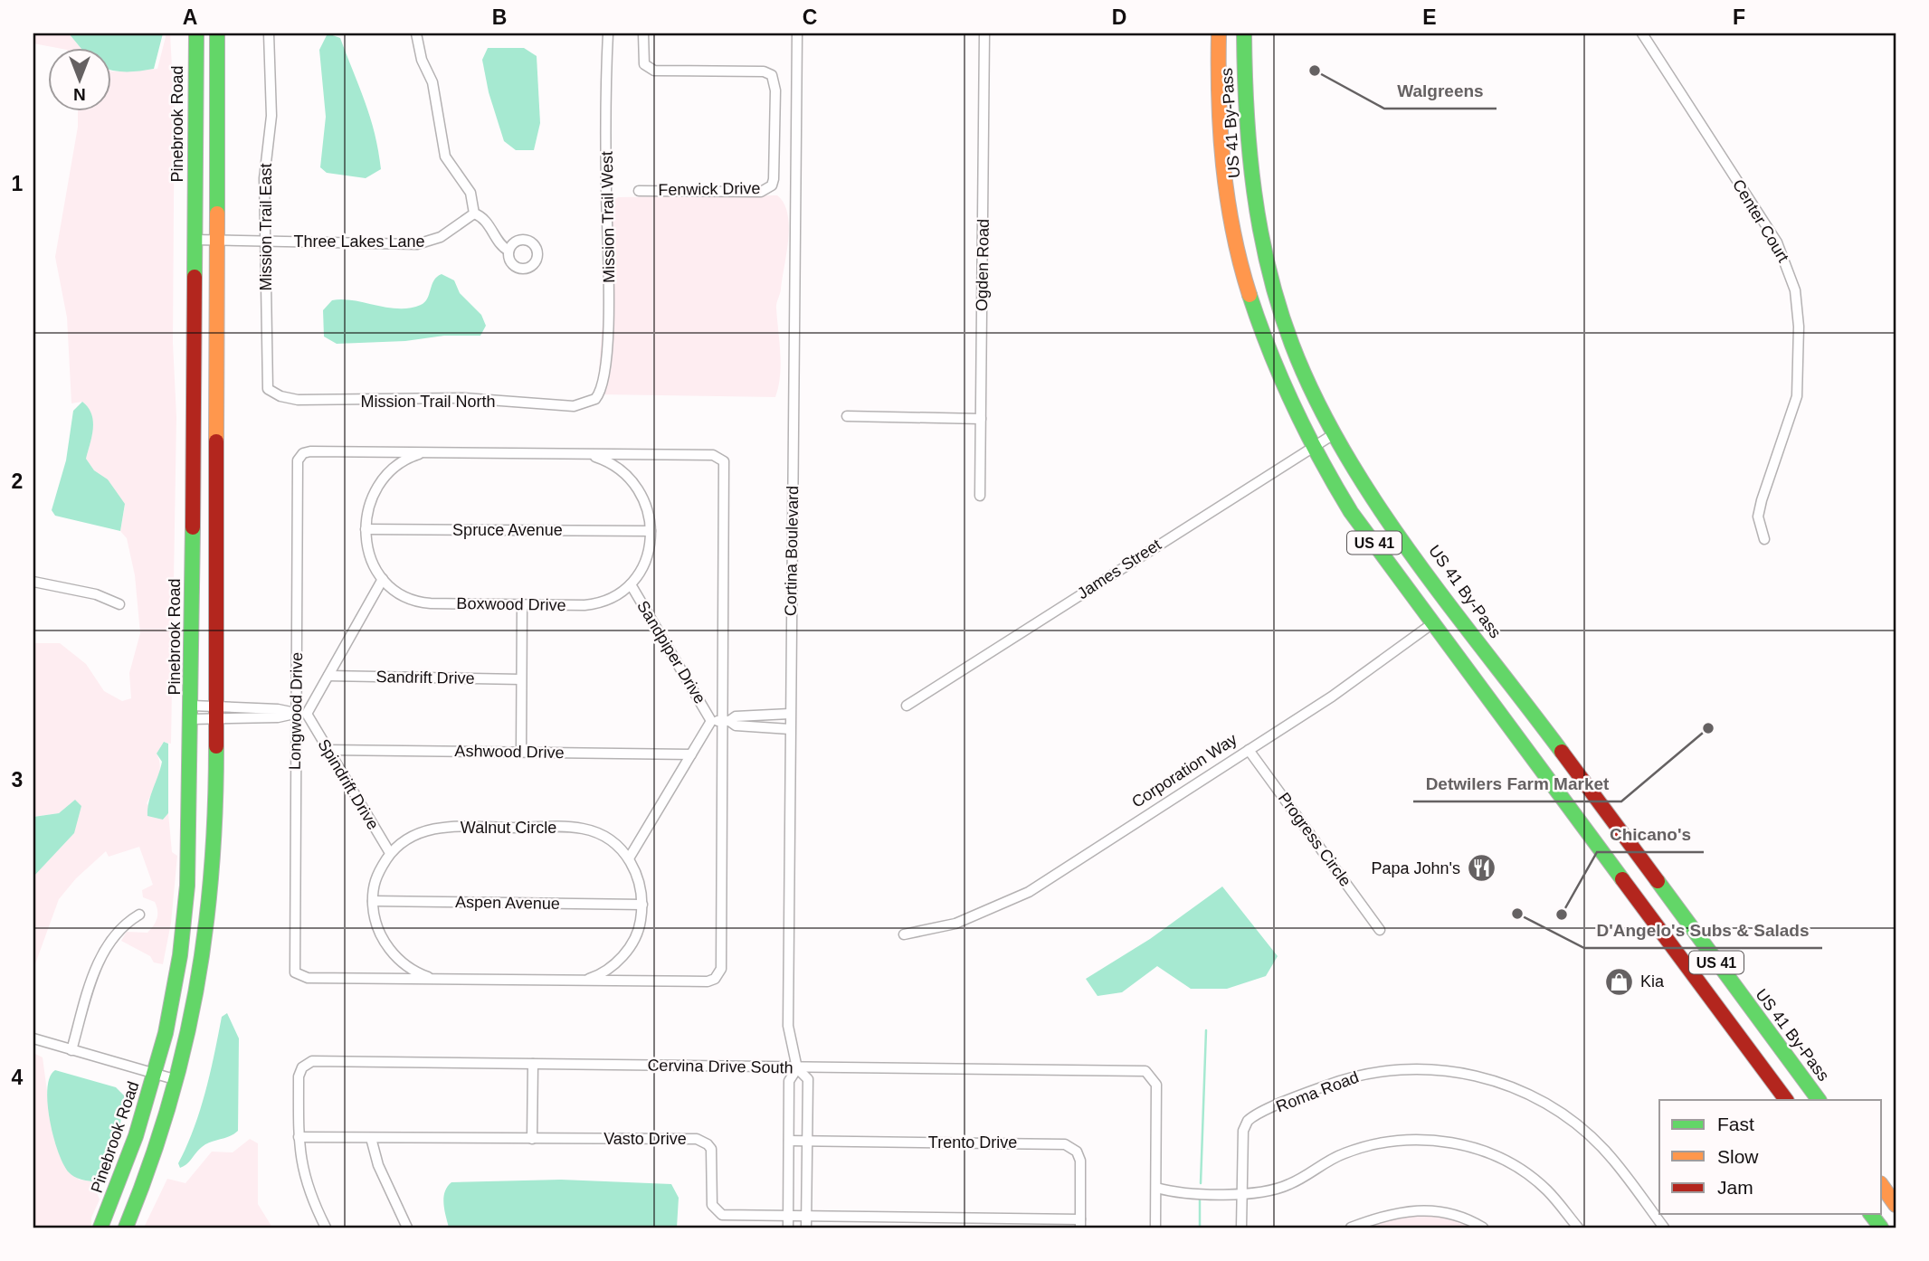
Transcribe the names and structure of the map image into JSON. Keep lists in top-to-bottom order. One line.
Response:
{"streets":{"main road":["US 41 By-Pass","Pinebrook Road","US 41"],"street":["Fenwick Drive","Mission Trail West","Center Court","Mission Trail East","Three Lakes Lane","Ogden Road","Mission Trail North","Spruce Avenue","Cortina Boulevard","James Street","Boxwood Drive","Sandpiper Drive","Sandrift Drive","Longwood Drive","Ashwood Drive","Corporation Way","Spindrift Drive","Walnut Circle","Progress Circle","Aspen Avenue","Cervina Drive South","Roma Road","Vasto Drive","Trento Drive"]},"crossings":[["US 41 By-Pass","James Street"],["US 41 By-Pass","Corporation Way"],["Pinebrook Road","Three Lakes Lane"],["Mission Trail West","Mission Trail North"],["Mission Trail East","Three Lakes Lane"],["Mission Trail East","Mission Trail North"],["Spruce Avenue","Boxwood Drive"],["Cortina Boulevard","Cervina Drive South"],["Cortina Boulevard","Vasto Drive"],["Cortina Boulevard","Trento Drive"],["Boxwood Drive","Sandpiper Drive"],["Boxwood Drive","Longwood Drive"],["Longwood Drive","Spindrift Drive"],["Longwood Drive","Walnut Circle"],["Ashwood Drive","Spindrift Drive"],["Corporation Way","Progress Circle"],["Spindrift Drive","Walnut Circle"],["Walnut Circle","Aspen Avenue"],["Cervina Drive South","Vasto Drive"],["Vasto Drive","Trento Drive"]],"places":{"other":["Walgreens","Detwilers Farm Market","D'Angelo's Subs & Salads","Chicano's"],"restaurant":["Papa John's"],"shop":["Kia"]},"legend":["Fast","Slow","Jam"],"north":"bottom","grid":{"columns":["A","B","C","D","E","F"],"rows":["1","2","3","4"]}}
